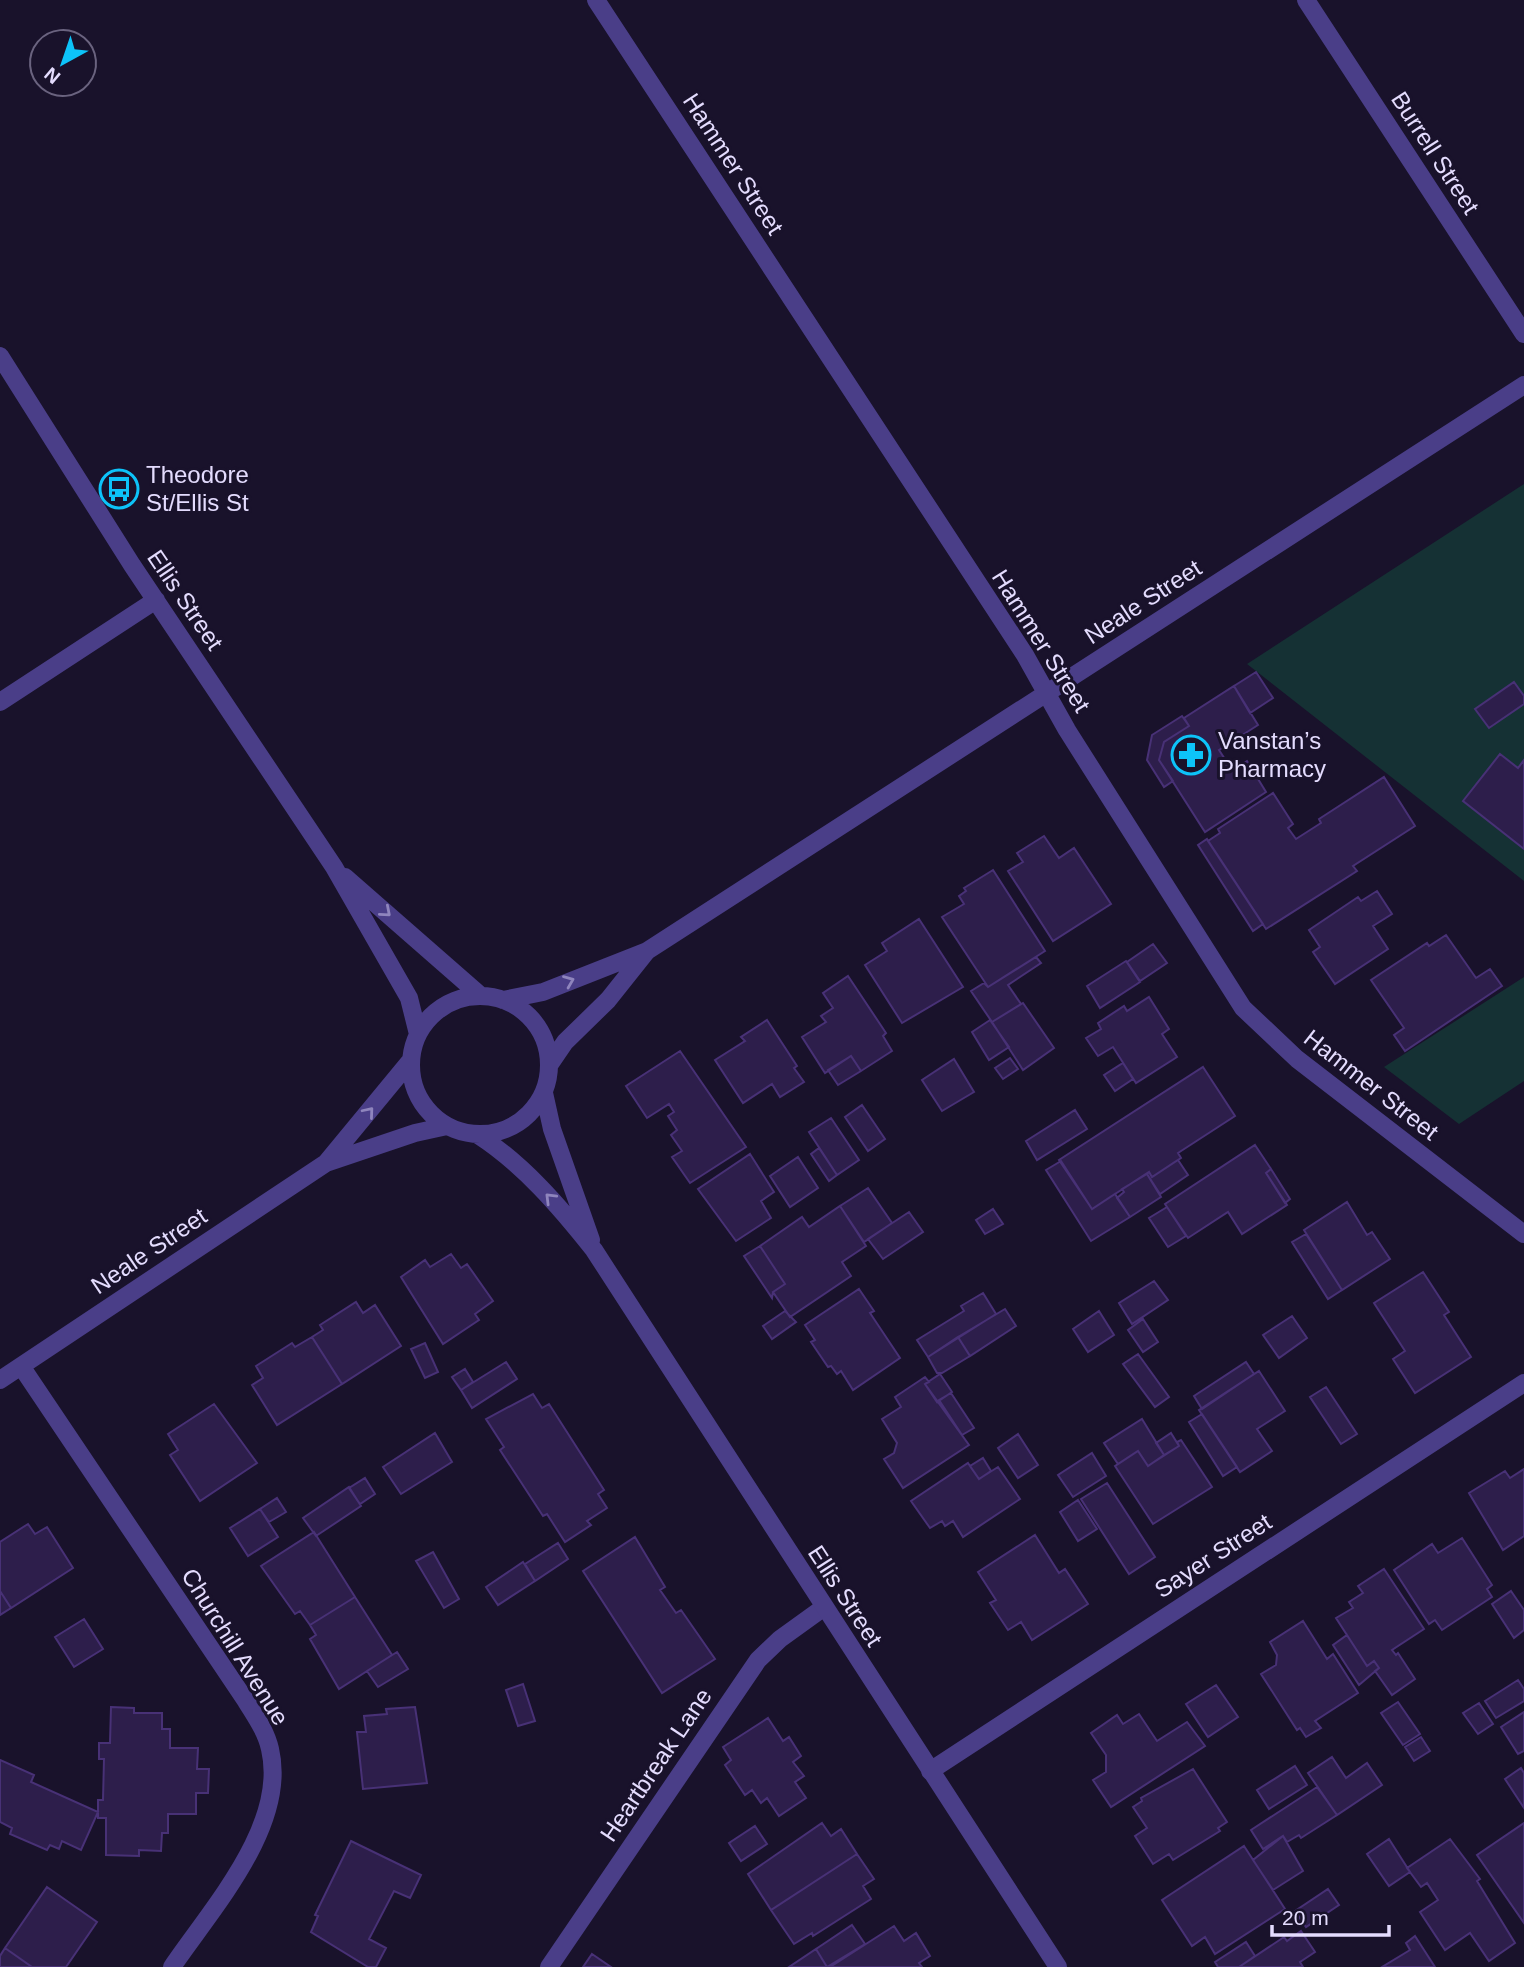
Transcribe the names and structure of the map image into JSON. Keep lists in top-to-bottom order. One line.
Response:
{"streets":{"street":["Burrell Street","Hammer Street","Ellis Street","Neale Street","Sayer Street","Churchill Avenue","Heartbreak Lane"]},"crossings":[["Hammer Street","Neale Street"],["Ellis Street","Neale Street"],["Ellis Street","Sayer Street"],["Ellis Street","Heartbreak Lane"],["Neale Street","Churchill Avenue"]],"places":{"bus stop":["Theodore St/Ellis St"],"pharmacy":["Vanstan’s Pharmacy"]},"scale_bar":"20 m","north":"bottom left"}
